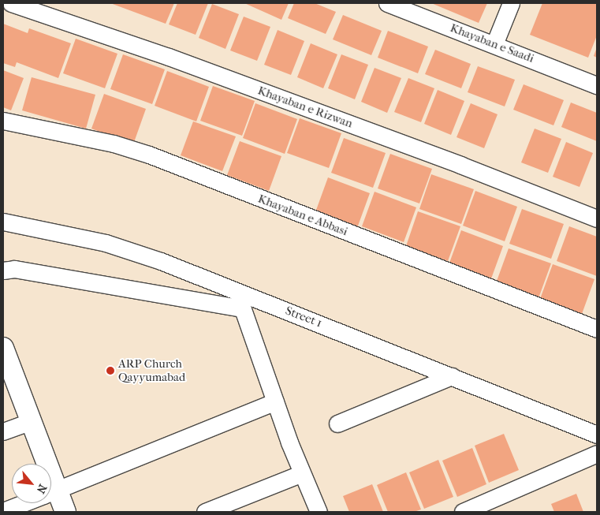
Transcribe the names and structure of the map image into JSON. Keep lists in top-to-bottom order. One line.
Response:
{"streets":{"street":["Khayaban e Saadi","Khayaban e Rizwan","Khayaban e Abbasi","Street 1"]},"places":["ARP Church Qayyumabad"],"north":"bottom right"}
